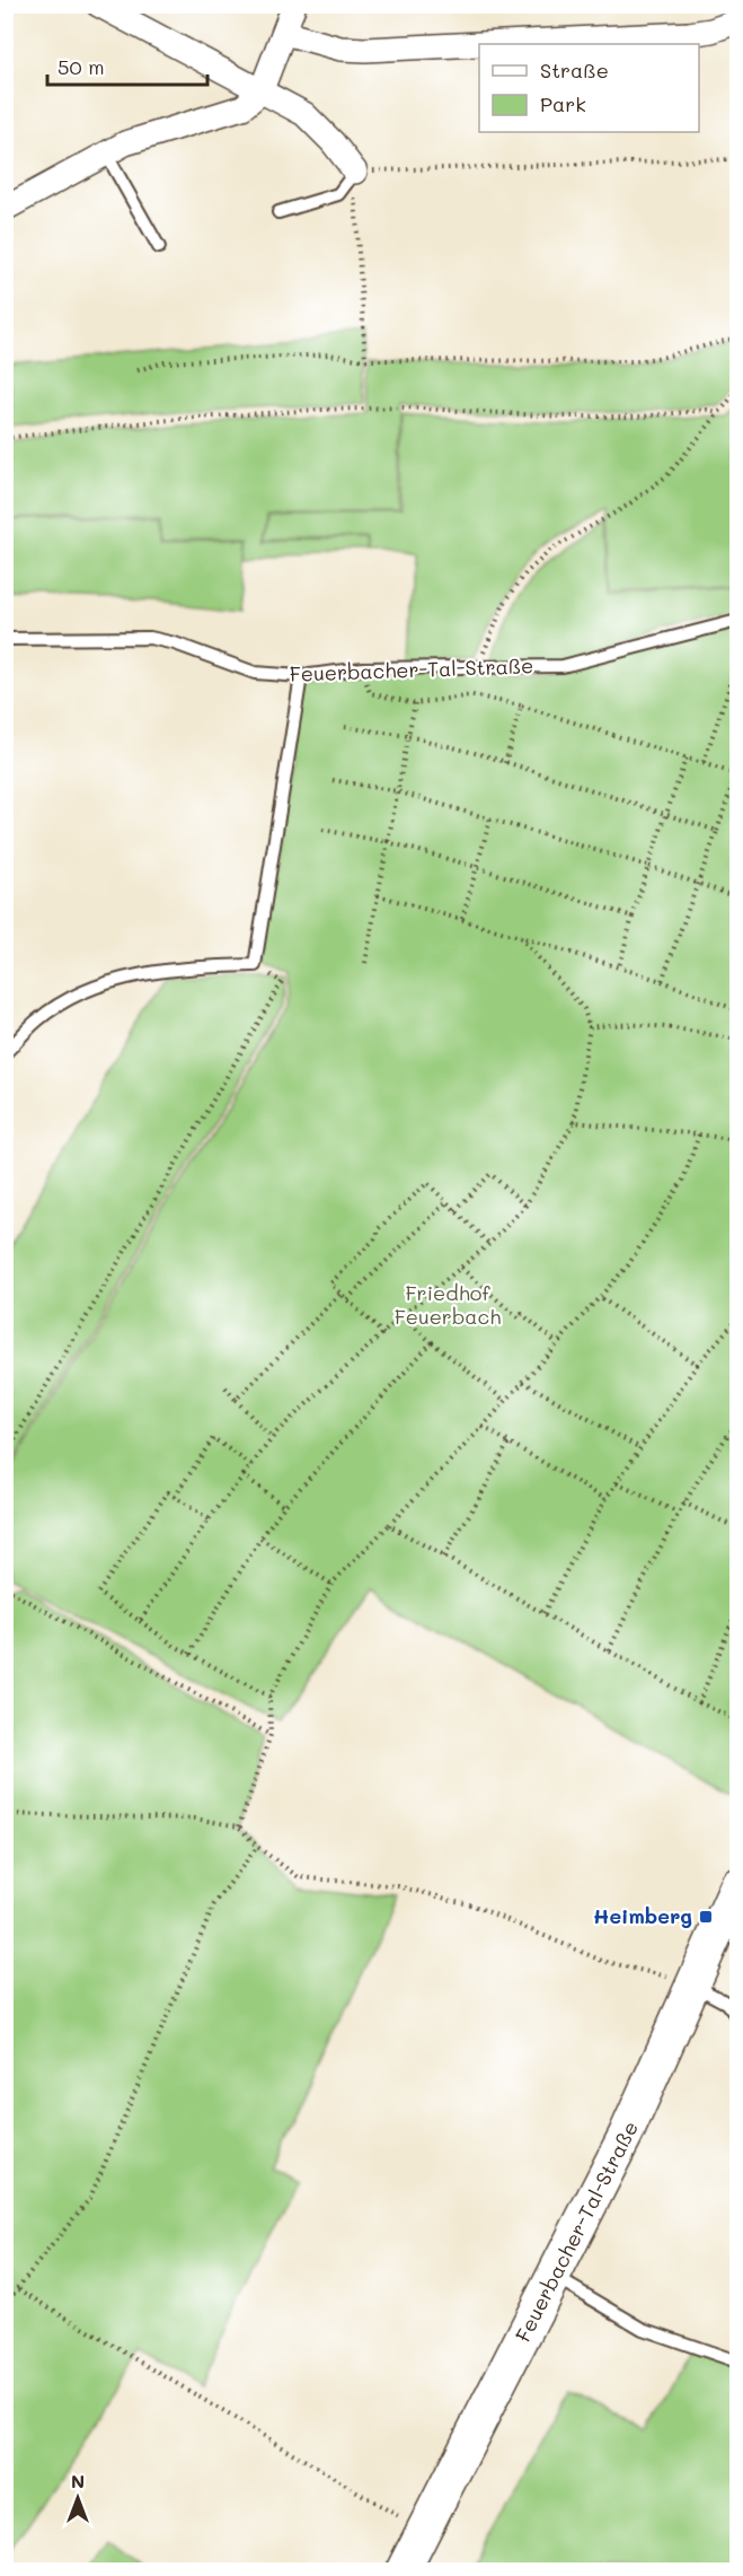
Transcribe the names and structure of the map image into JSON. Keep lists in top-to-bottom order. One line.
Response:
{"streets":{"main road":["Feuerbacher-Tal-Straße"]},"parks":["Friedhof Feuerbach"],"places":{"transit":["Heimberg"]},"legend":["Straße","Park"],"scale_bar":"50 m","north":"top"}
